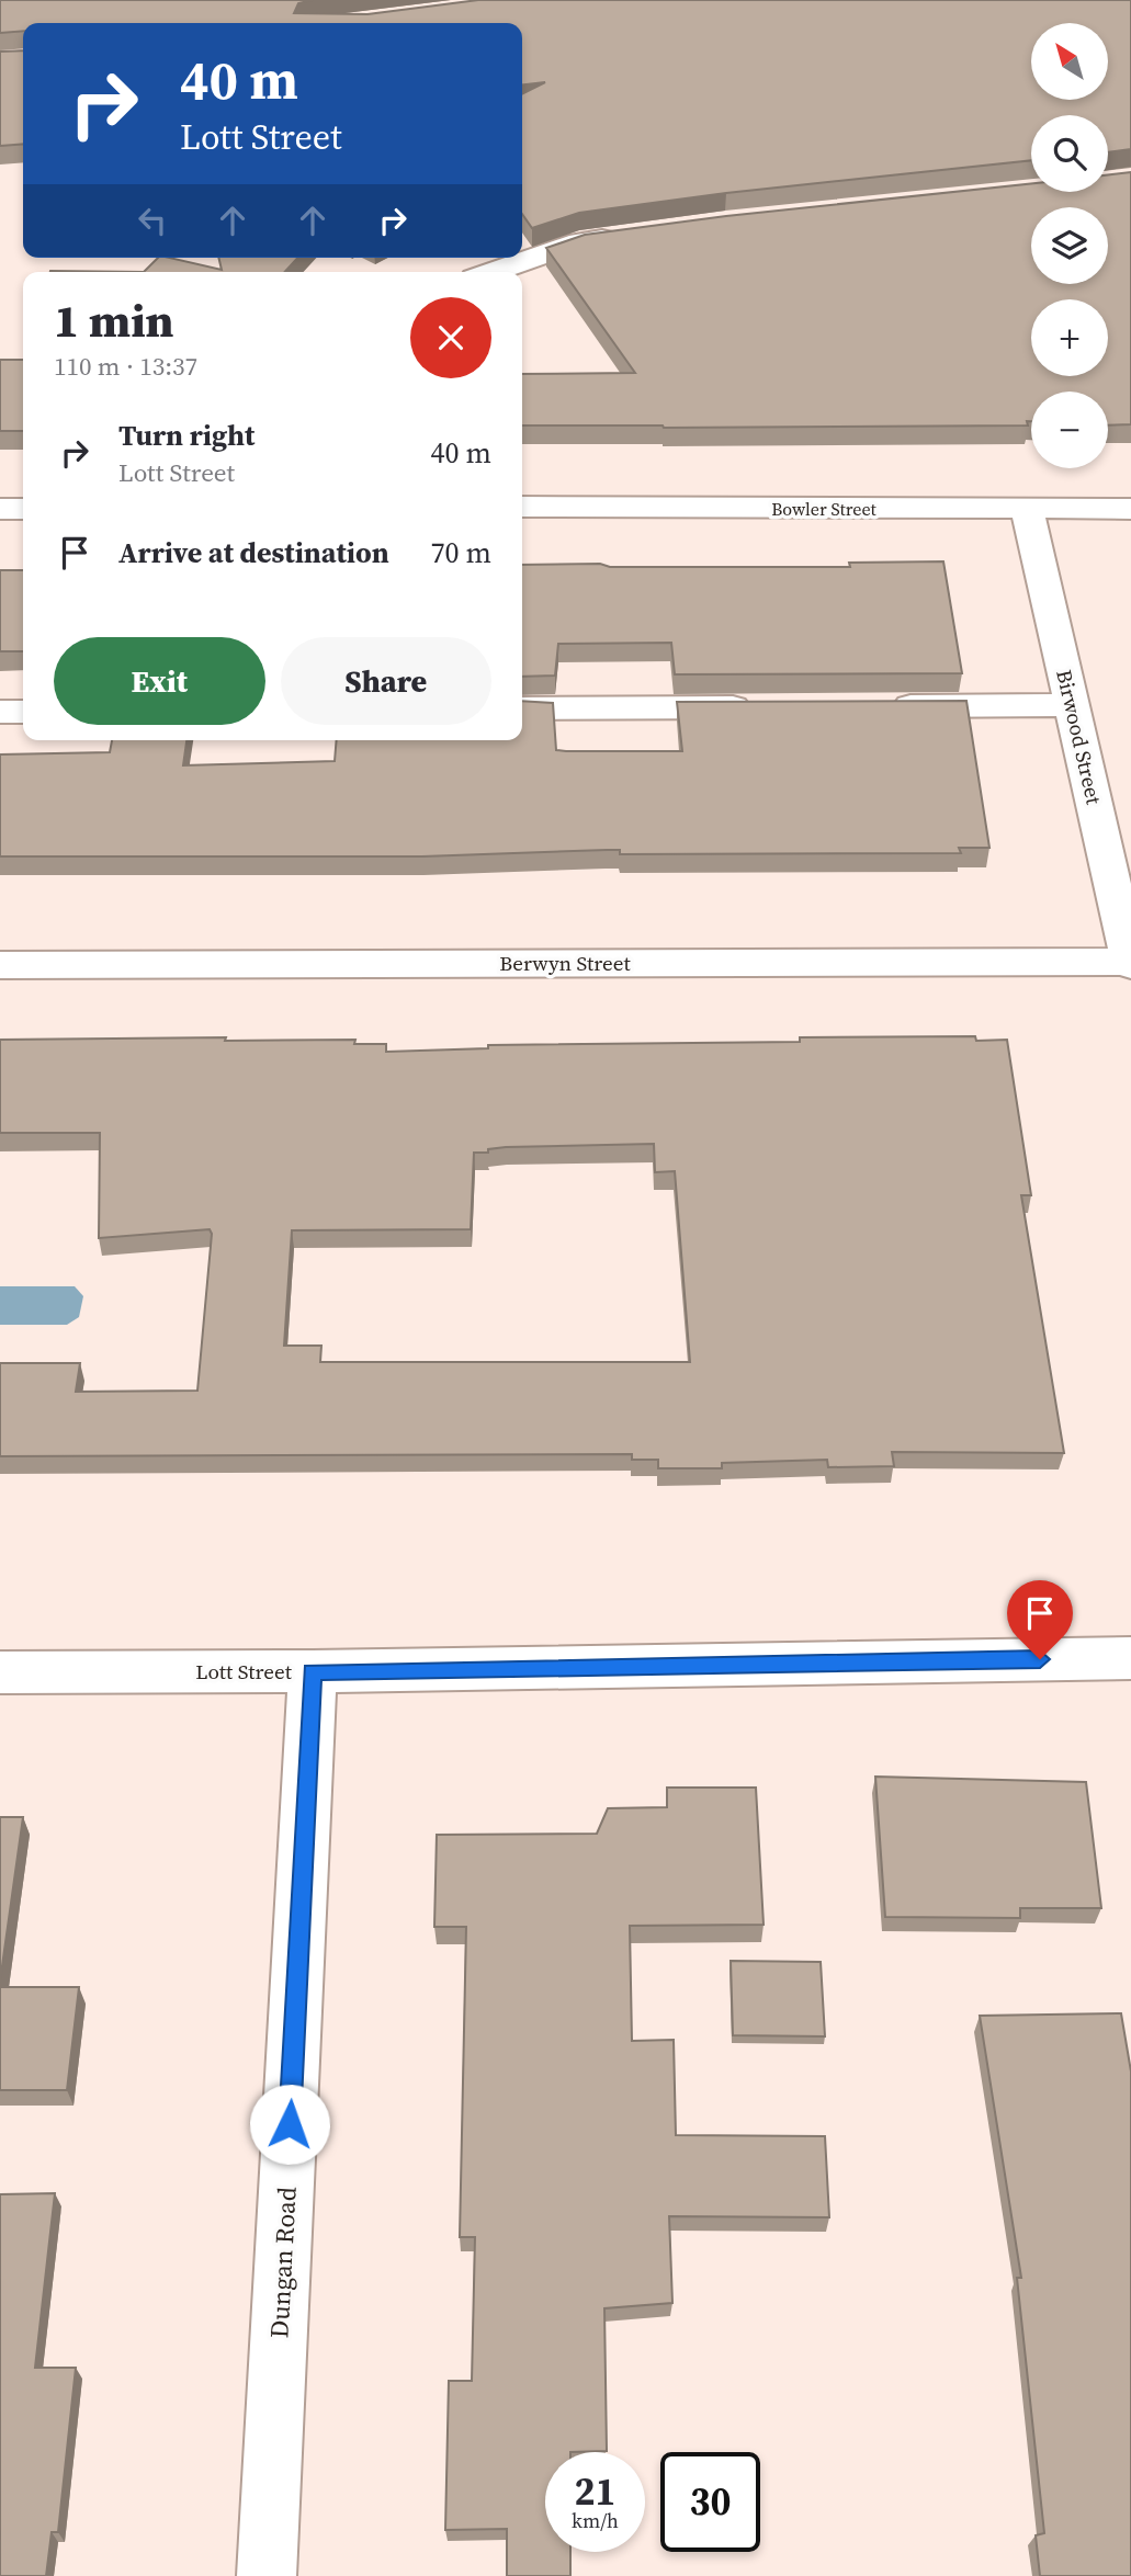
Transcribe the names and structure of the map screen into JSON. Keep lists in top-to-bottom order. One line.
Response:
{"streets":{"street":["Bowler Street","Birwood Street","Berwyn Street","Lott Street","Dungan Road"]},"crossings":[["Bowler Street","Birwood Street"],["Birwood Street","Berwyn Street"],["Lott Street","Dungan Road"]],"north":"top left","page":{"map_buttons":["+","−"],"turn":["40 m","Lott Street"],"heading":["1 min","110 m · 13:37"],"list":[{"name":"Turn right","note":"Lott Street","value":"40 m"},{"name":"Arrive at destination","value":"70 m"}],"buttons":["Exit","Share"],"speed":"21 km/h","limit":"30"}}
